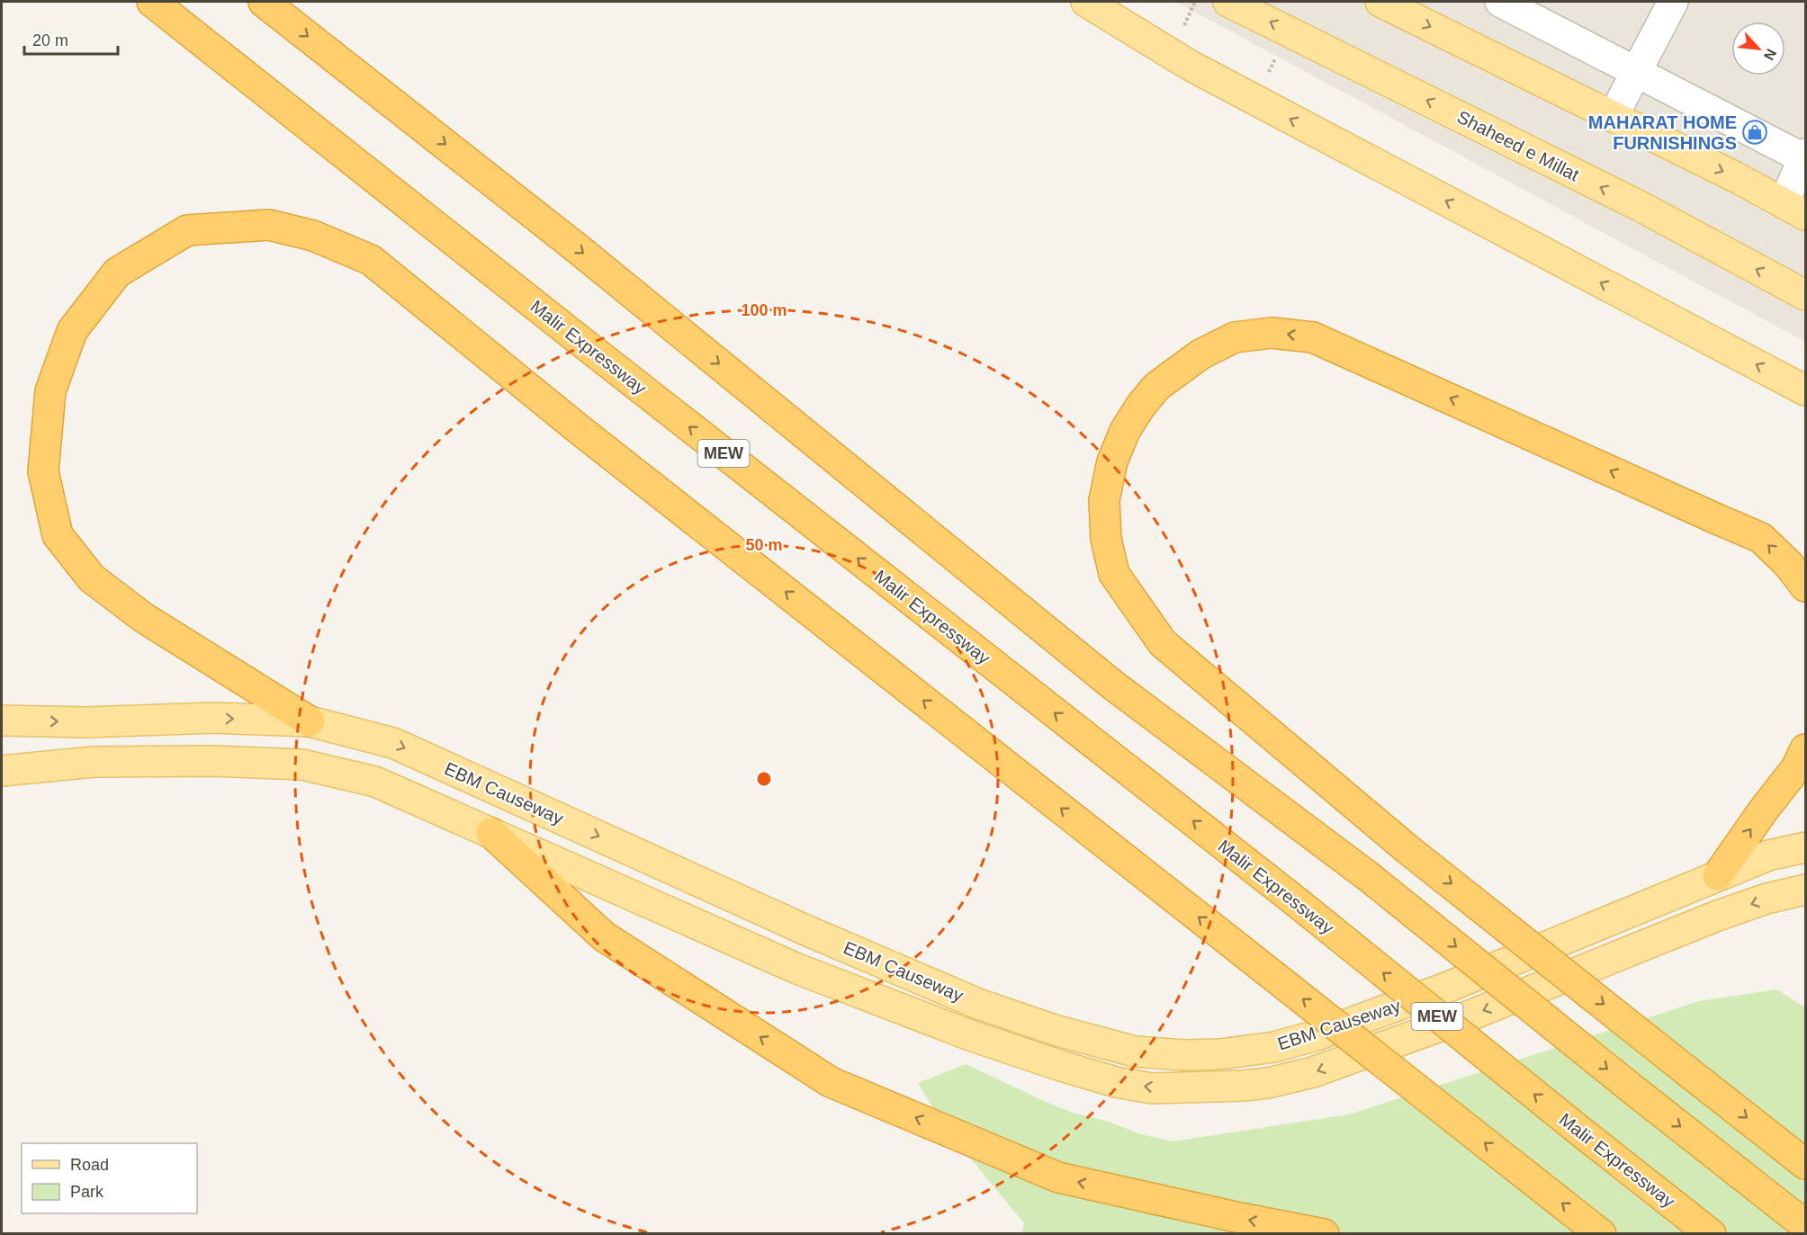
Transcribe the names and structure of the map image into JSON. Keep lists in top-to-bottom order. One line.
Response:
{"streets":{"highway":["Malir Expressway","MEW"],"main road":["Shaheed e Millat","EBM Causeway"]},"places":{"shop":["MAHARAT HOME FURNISHINGS"]},"legend":["Road","Park"],"scale_bar":"20 m","north":"bottom right","rings":["100 m","50 m"]}
